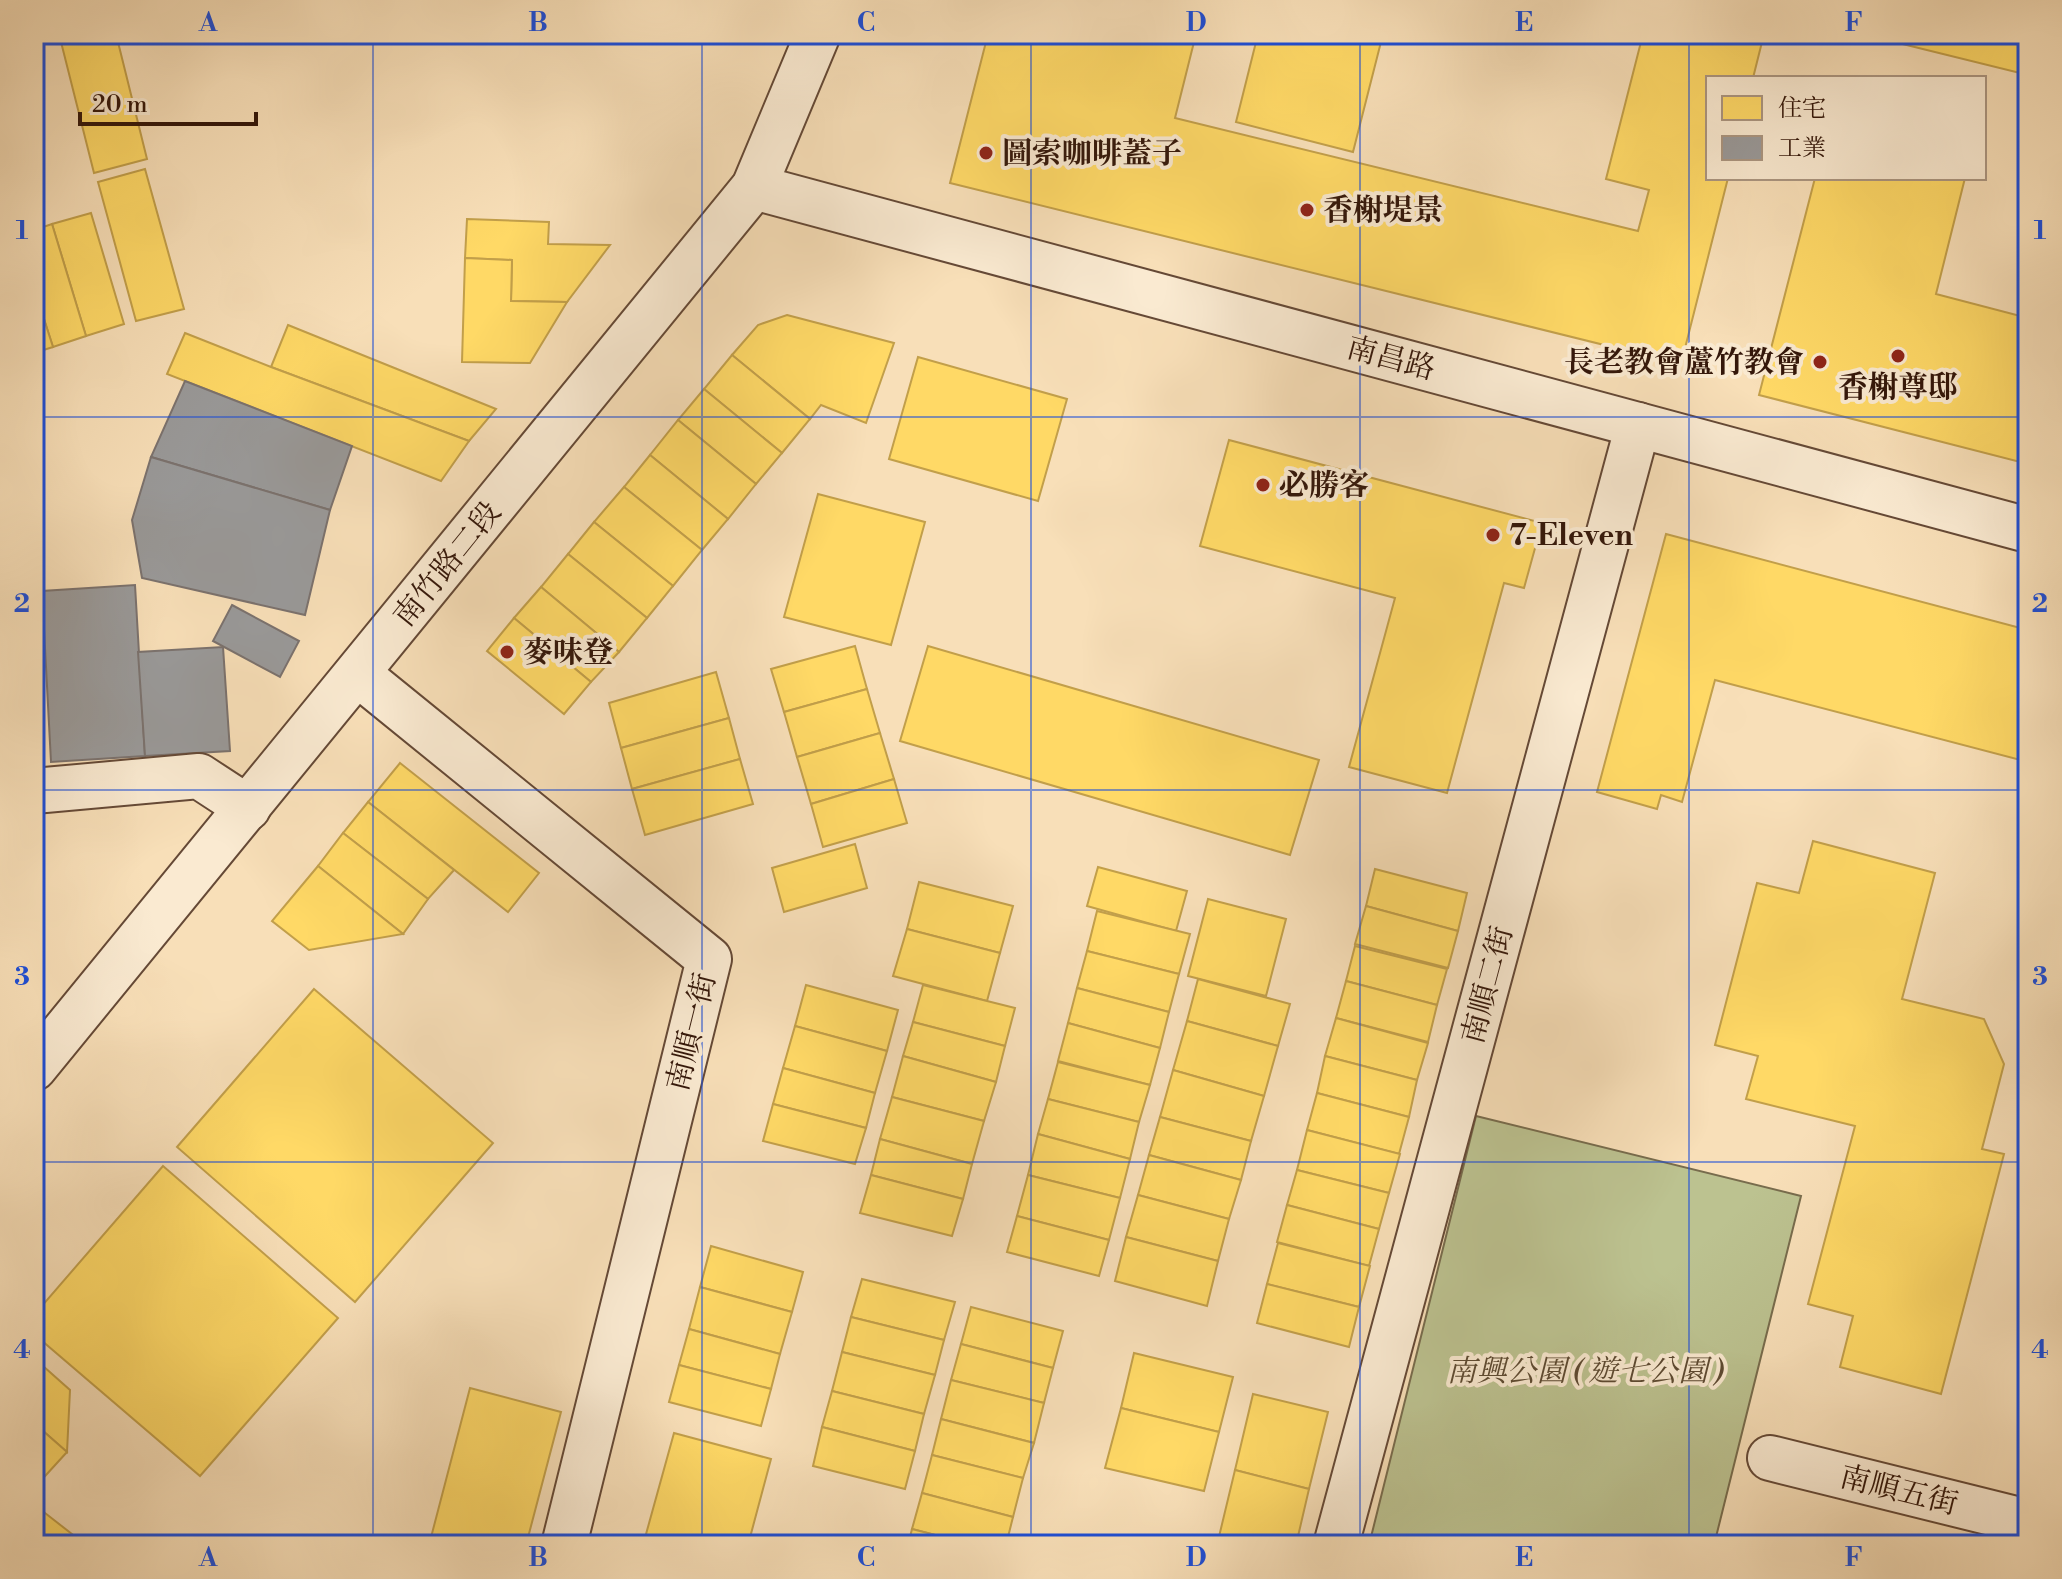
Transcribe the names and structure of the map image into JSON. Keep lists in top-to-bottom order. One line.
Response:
{"streets":{"street":["南昌路","南竹路二段","南順二街","南順一街","南順五街"]},"crossings":[["南昌路","南竹路二段"],["南昌路","南順二街"],["南竹路二段","南順一街"]],"parks":["南興公園 ( 遊七公園 )"],"places":["圖索咖啡蓋子","香榭堤景","香榭尊邸","長老教會蘆竹教會","必勝客","7-Eleven","麥味登"],"legend":["住宅","工業"],"scale_bar":"20 m","grid":{"columns":["A","B","C","D","E","F"],"rows":["1","2","3","4"]}}
